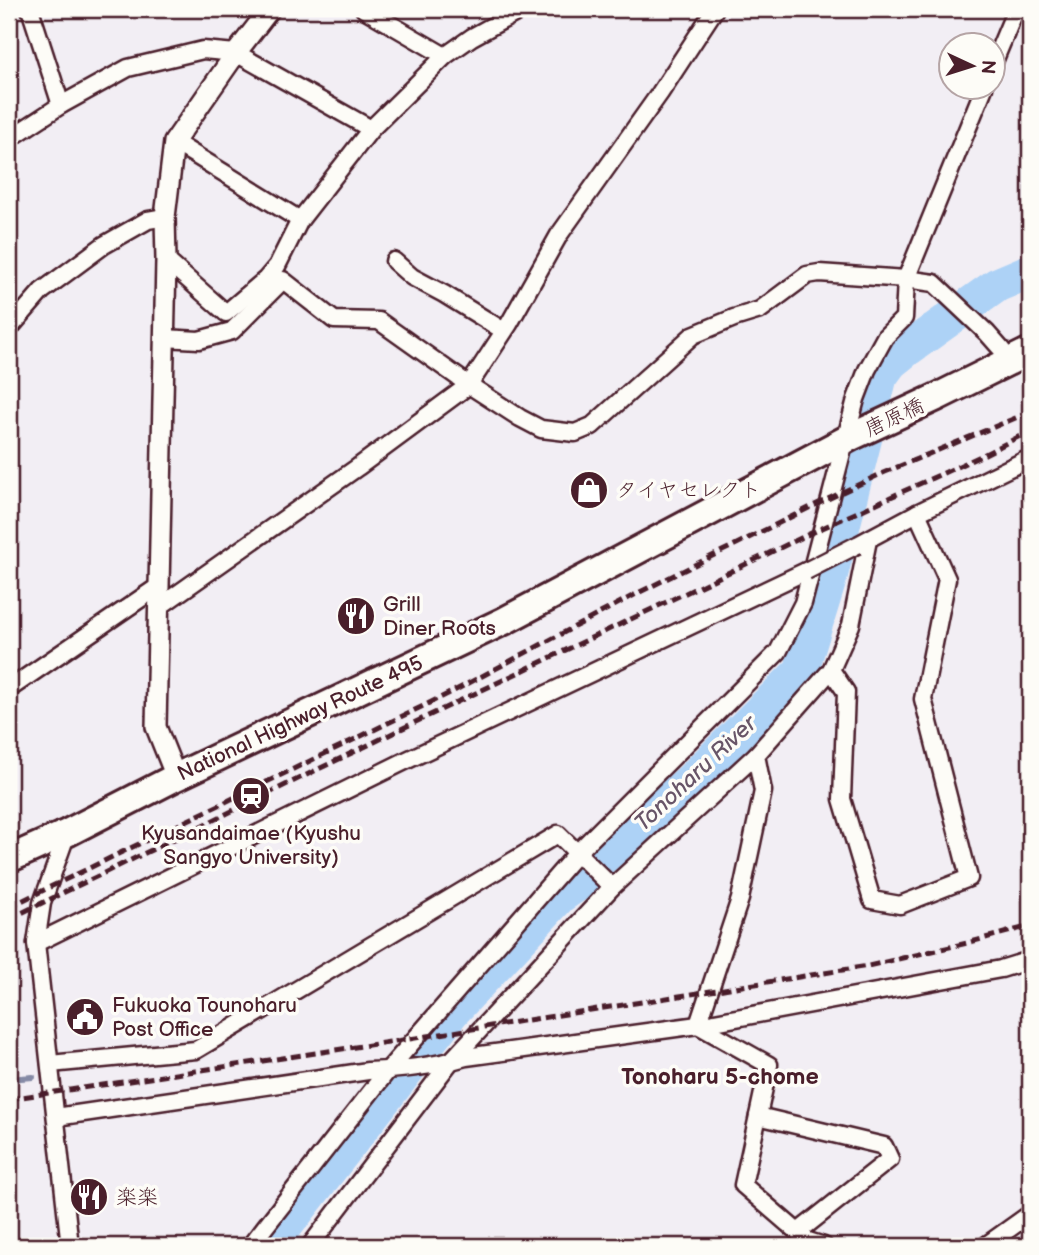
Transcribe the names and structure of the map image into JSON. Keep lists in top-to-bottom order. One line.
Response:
{"streets":{"highway":["唐原橋","National Highway Route 495"]},"crossings":[["唐原橋","National Highway Route 495"]],"districts":["Tonoharu 5-chome"],"water":["Tonoharu River"],"places":{"shop":["タイヤセレクト"],"restaurant":["Grill Diner Roots","楽楽"],"station":["Kyusandaimae (Kyushu Sangyo University)"],"public building":["Fukuoka Tounoharu Post Office"]},"north":"right"}
